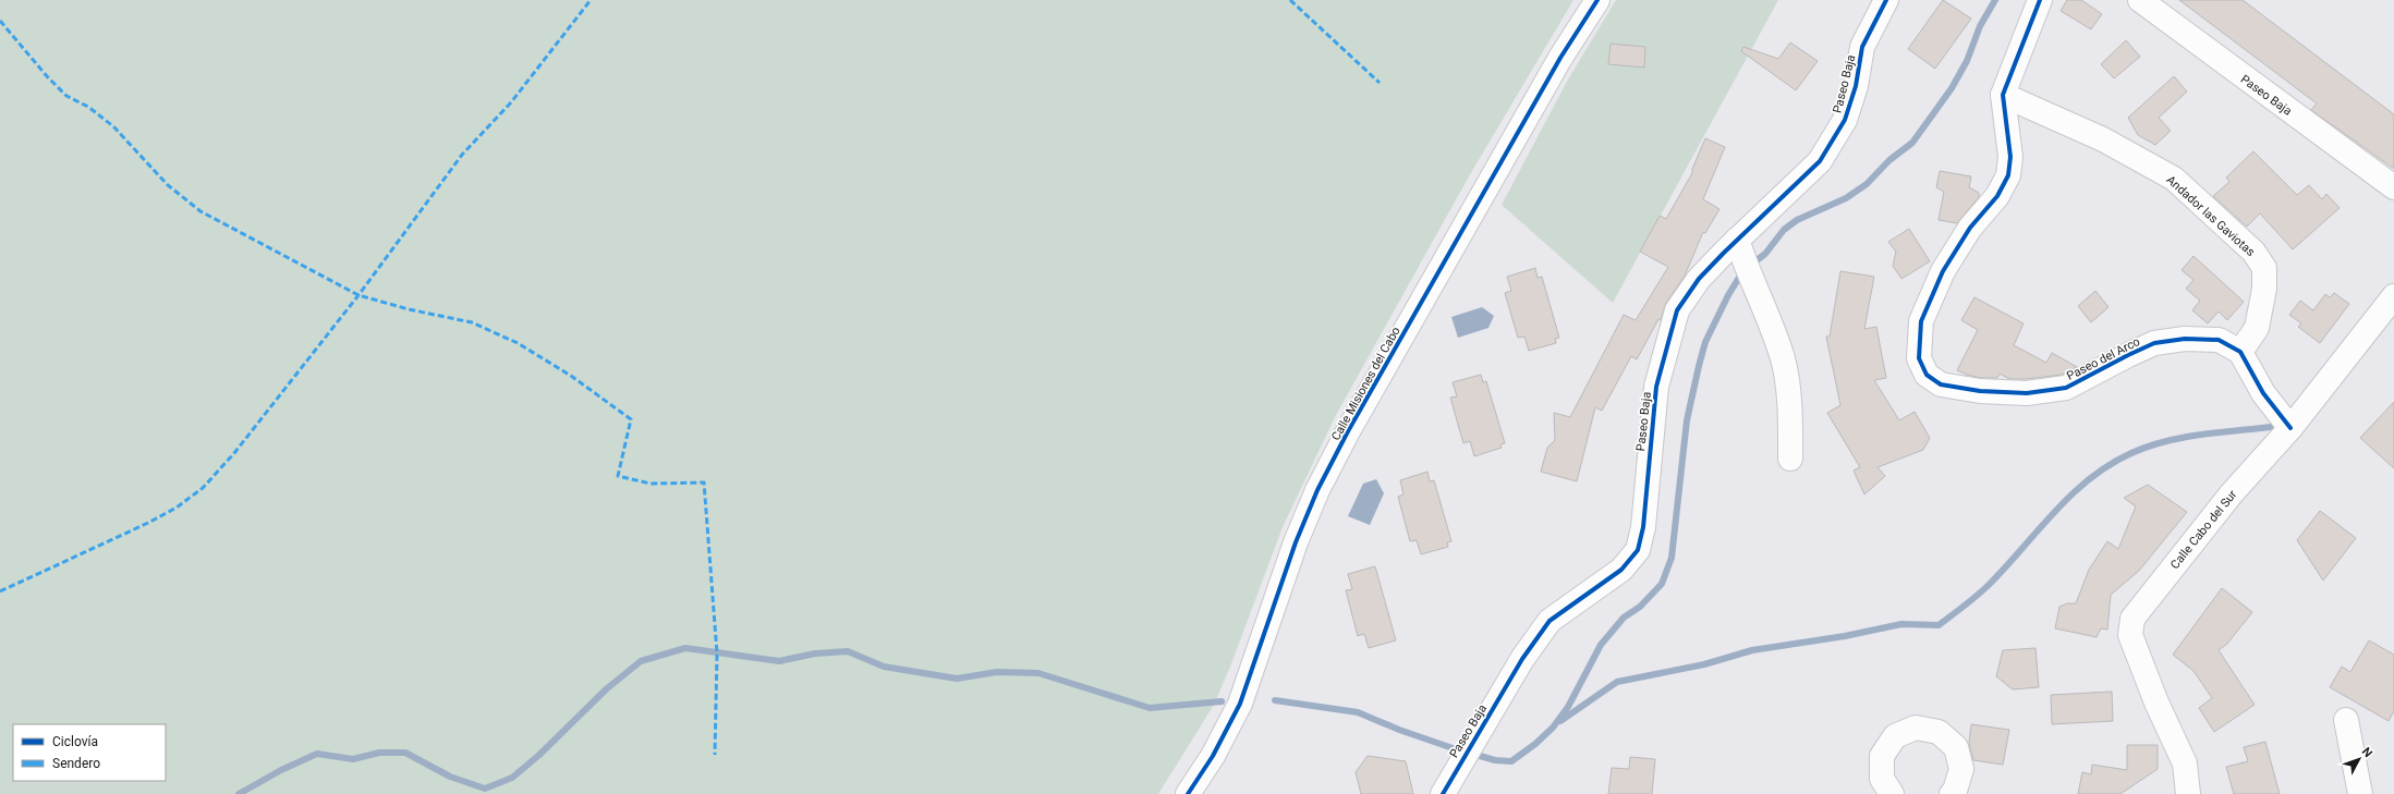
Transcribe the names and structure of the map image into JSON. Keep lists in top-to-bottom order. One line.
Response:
{"streets":{"street":["Paseo Baja","Andador las Gaviotas","Paseo del Arco","Calle Misiones del Cabo","Calle Cabo del Sur"]},"crossings":[["Andador las Gaviotas","Paseo del Arco"]],"legend":["Ciclovía","Sendero"],"north":"top right"}
